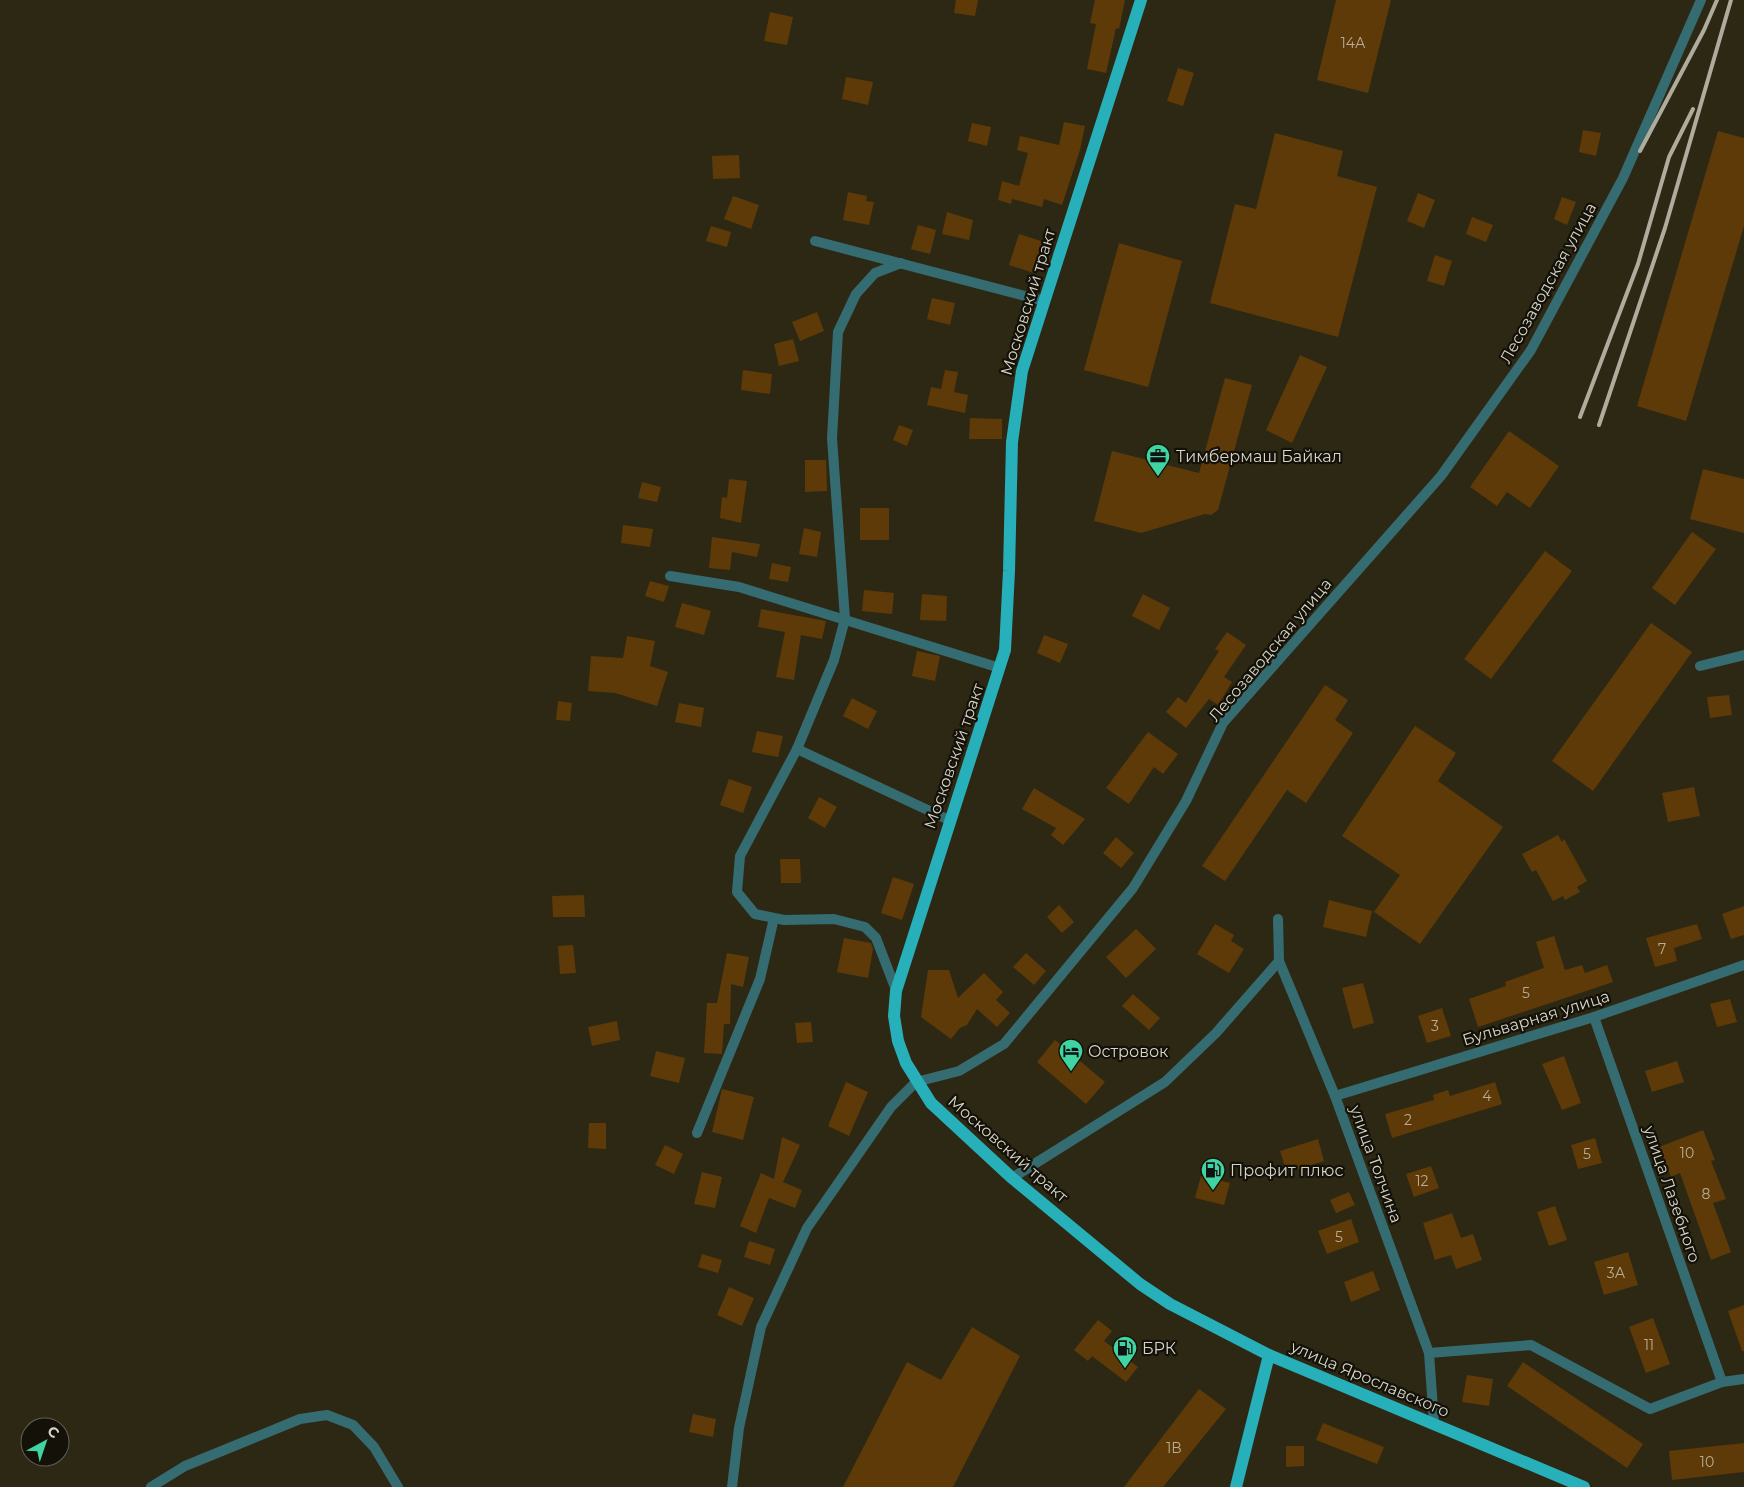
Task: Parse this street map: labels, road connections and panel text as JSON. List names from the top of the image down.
{
  "streets": {
    "main road": ["Московский тракт", "улица Ярославского"],
    "street": [
      "Лесозаводская улица",
      "Бульварная улица",
      "улица Толчина",
      "улица Лазебного"
    ]
  },
  "crossings": [
    ["Лесозаводская улица", "Московский тракт"],
    ["Московский тракт", "улица Ярославского"],
    ["Бульварная улица", "улица Толчина"],
    ["Бульварная улица", "улица Лазебного"],
    ["улица Толчина", "улица Ярославского"]
  ],
  "places": {
    "office": ["Тимбермаш Байкал"],
    "hotel": ["Островок"],
    "fuel station": ["Профит плюс", "БРК"]
  },
  "house_numbers": [
    "14А",
    "7",
    "5",
    "3",
    "4",
    "2",
    "10",
    "5",
    "12",
    "8",
    "5",
    "3А",
    "11",
    "1В",
    "10"
  ],
  "north": "top right"
}
